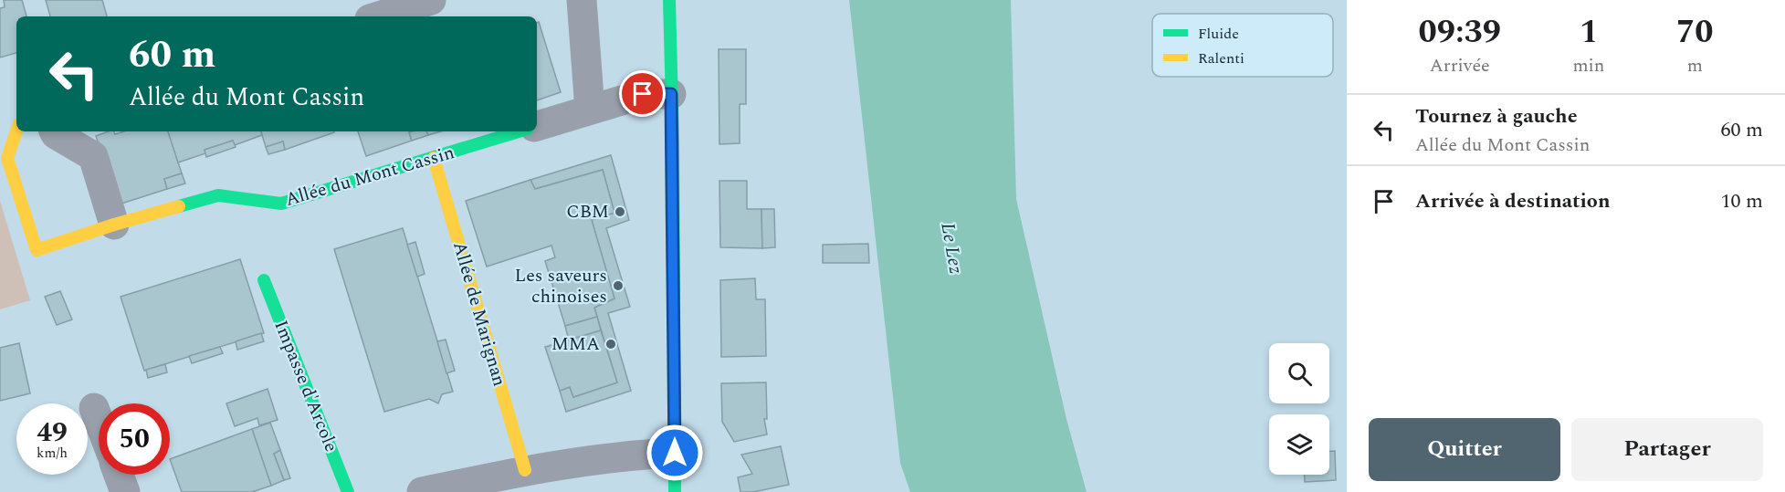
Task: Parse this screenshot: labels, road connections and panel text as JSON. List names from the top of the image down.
{
  "streets": {
    "street": ["Allée du Mont Cassin", "Allée de Marignan", "Impasse d'Arcole"]
  },
  "crossings": [
    ["Allée du Mont Cassin", "Allée de Marignan"]
  ],
  "water": ["Le Lez"],
  "places": ["CBM", "Les saveurs chinoises", "MMA"],
  "legend": ["Fluide", "Ralenti"],
  "page": {
    "eta": [
      "09:39",
      "Arrivée",
      "1",
      "min",
      "70",
      "m"
    ],
    "turn": ["60 m", "Allée du Mont Cassin"],
    "list": [
      {
        "name": "Tournez à gauche",
        "note": "Allée du Mont Cassin",
        "value": "60 m"
      },
      {
        "name": "Arrivée à destination",
        "value": "10 m"
      }
    ],
    "speed": "49 km/h",
    "limit": "50",
    "buttons": ["Quitter", "Partager"]
  }
}
